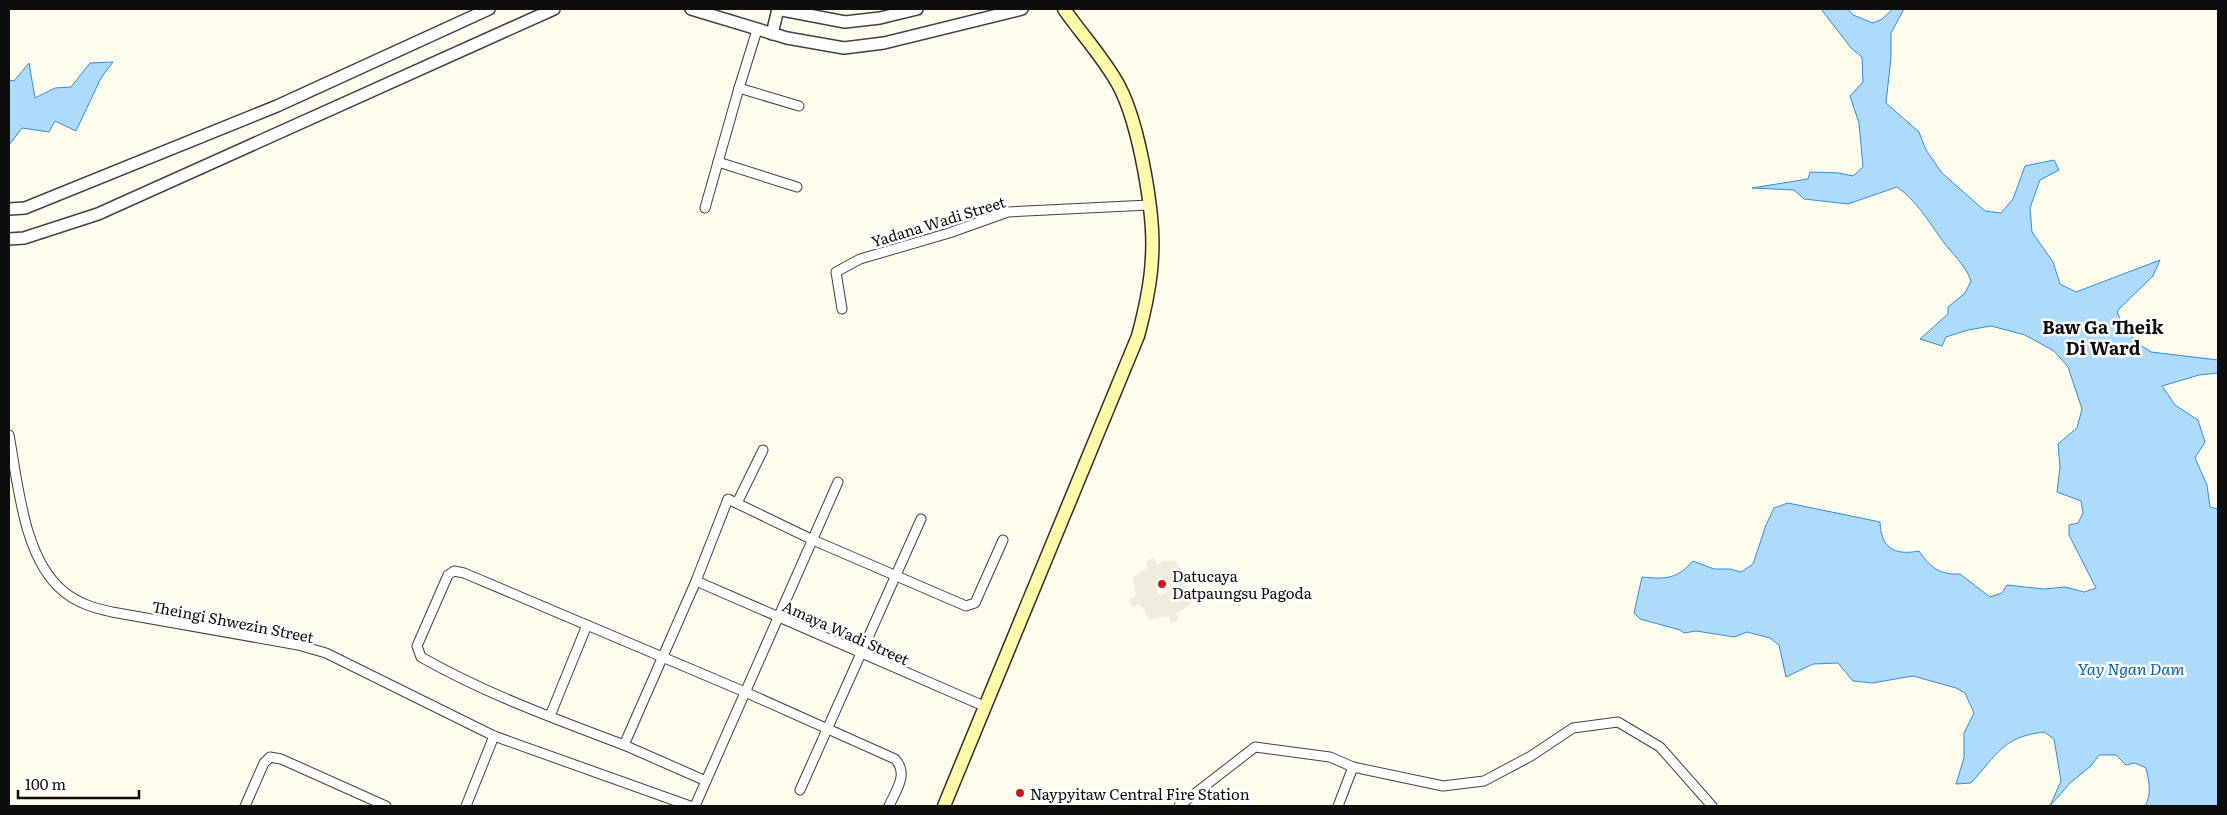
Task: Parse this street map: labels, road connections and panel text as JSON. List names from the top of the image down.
{
  "streets": {
    "street": ["Yadana Wadi Street", "Theingi Shwezin Street", "Amaya Wadi Street"]
  },
  "districts": ["Baw Ga Theik Di Ward"],
  "water": ["Yay Ngan Dam"],
  "places": ["Datucaya Datpaungsu Pagoda", "Naypyitaw Central Fire Station"],
  "scale_bar": "100 m"
}
